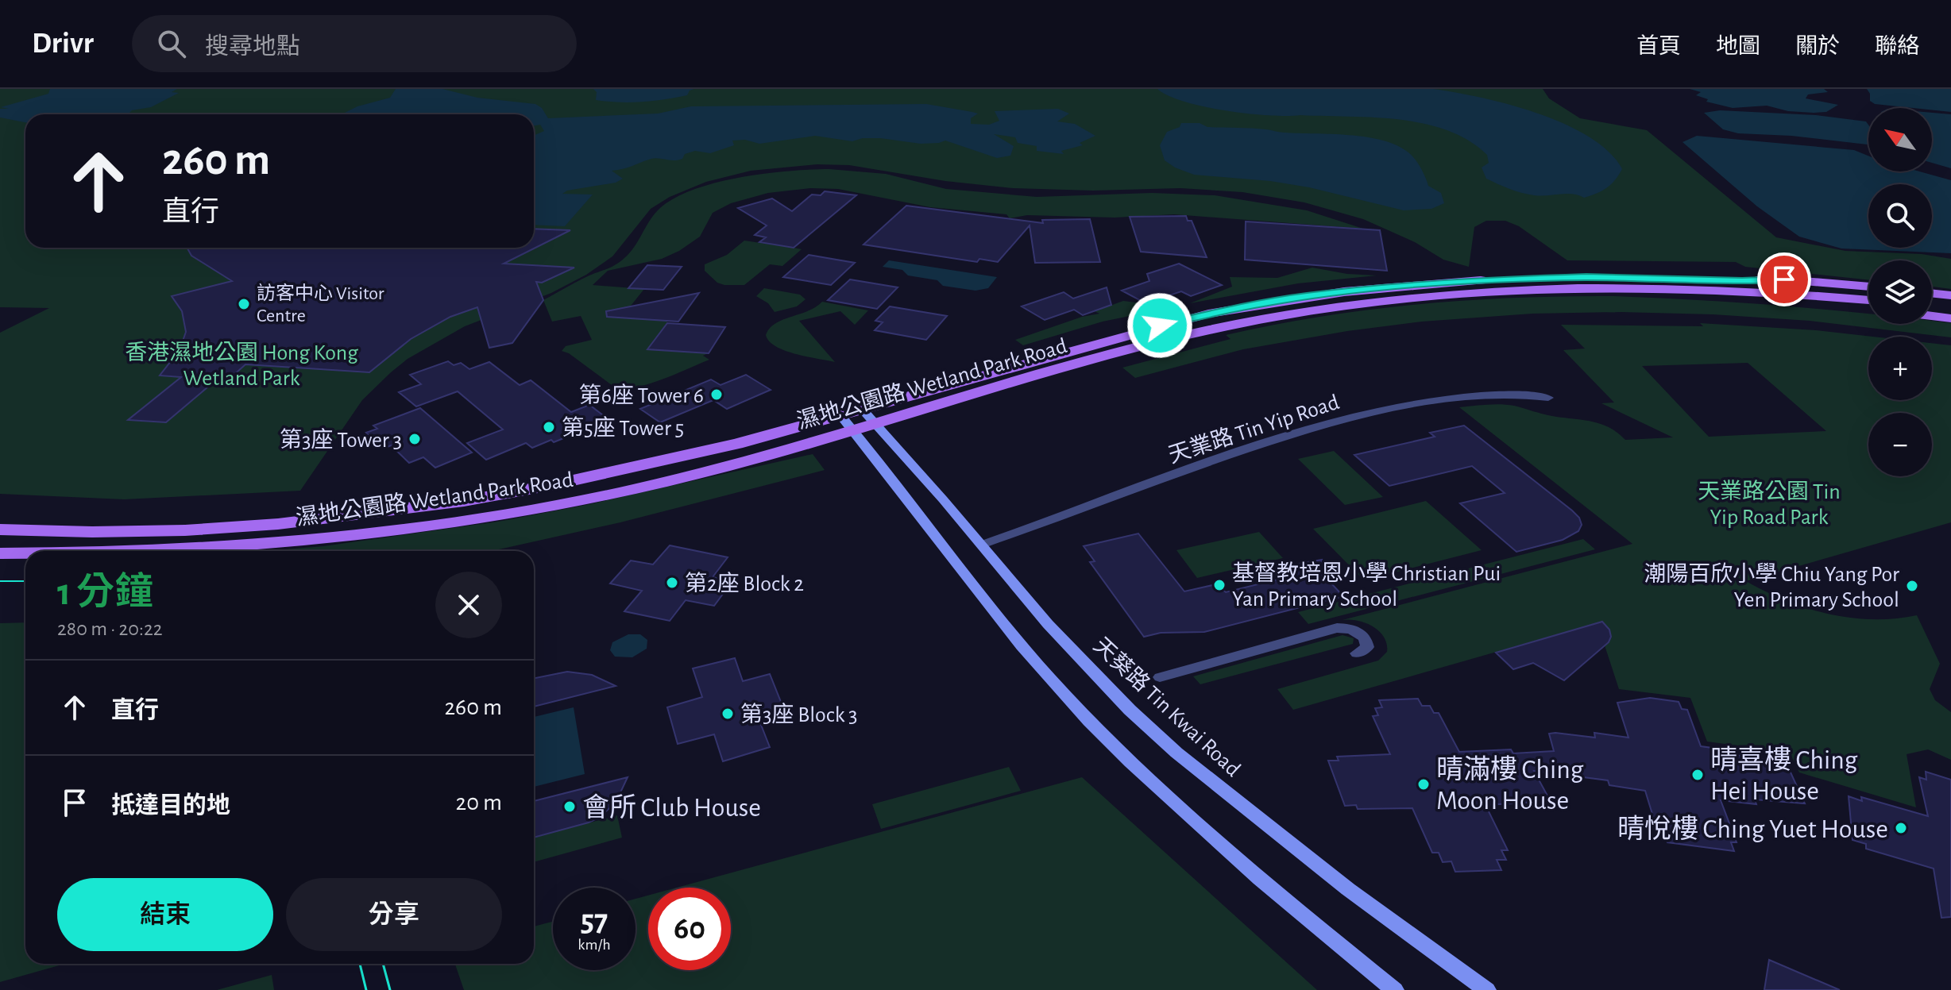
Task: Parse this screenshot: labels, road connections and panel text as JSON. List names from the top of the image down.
{
  "streets": {
    "main road": ["濕地公園路 Wetland Park Road"],
    "street": ["天業路 Tin Yip Road", "天葵路 Tin Kwai Road"]
  },
  "crossings": [
    ["濕地公園路 Wetland Park Road", "天葵路 Tin Kwai Road"],
    ["天業路 Tin Yip Road", "天葵路 Tin Kwai Road"]
  ],
  "parks": ["香港濕地公園 Hong Kong Wetland Park", "天業路公園 Tin Yip Road Park"],
  "places": [
    "訪客中心 Visitor Centre",
    "第6座 Tower 6",
    "第5座 Tower 5",
    "第3座 Tower 3",
    "第2座 Block 2",
    "基督教培恩小學 Christian Pui Yan Primary School",
    "潮陽百欣小學 Chiu Yang Por Yen Primary School",
    "第3座 Block 3",
    "晴喜樓 Ching Hei House",
    "晴滿樓 Ching Moon House",
    "會所 Club House",
    "晴悅樓 Ching Yuet House"
  ],
  "north": "top left",
  "page": {
    "header": "Drivr",
    "search": "搜尋地點",
    "nav": [
      "首頁",
      "地圖",
      "關於",
      "聯絡"
    ],
    "map_buttons": ["+", "−"],
    "turn": ["260 m", "直行"],
    "heading": ["1 分鐘", "280 m · 20:22"],
    "list": [
      {
        "name": "直行",
        "value": "260 m"
      },
      {
        "name": "抵達目的地",
        "value": "20 m"
      }
    ],
    "buttons": ["結束", "分享"],
    "speed": "57 km/h",
    "limit": "60"
  }
}
